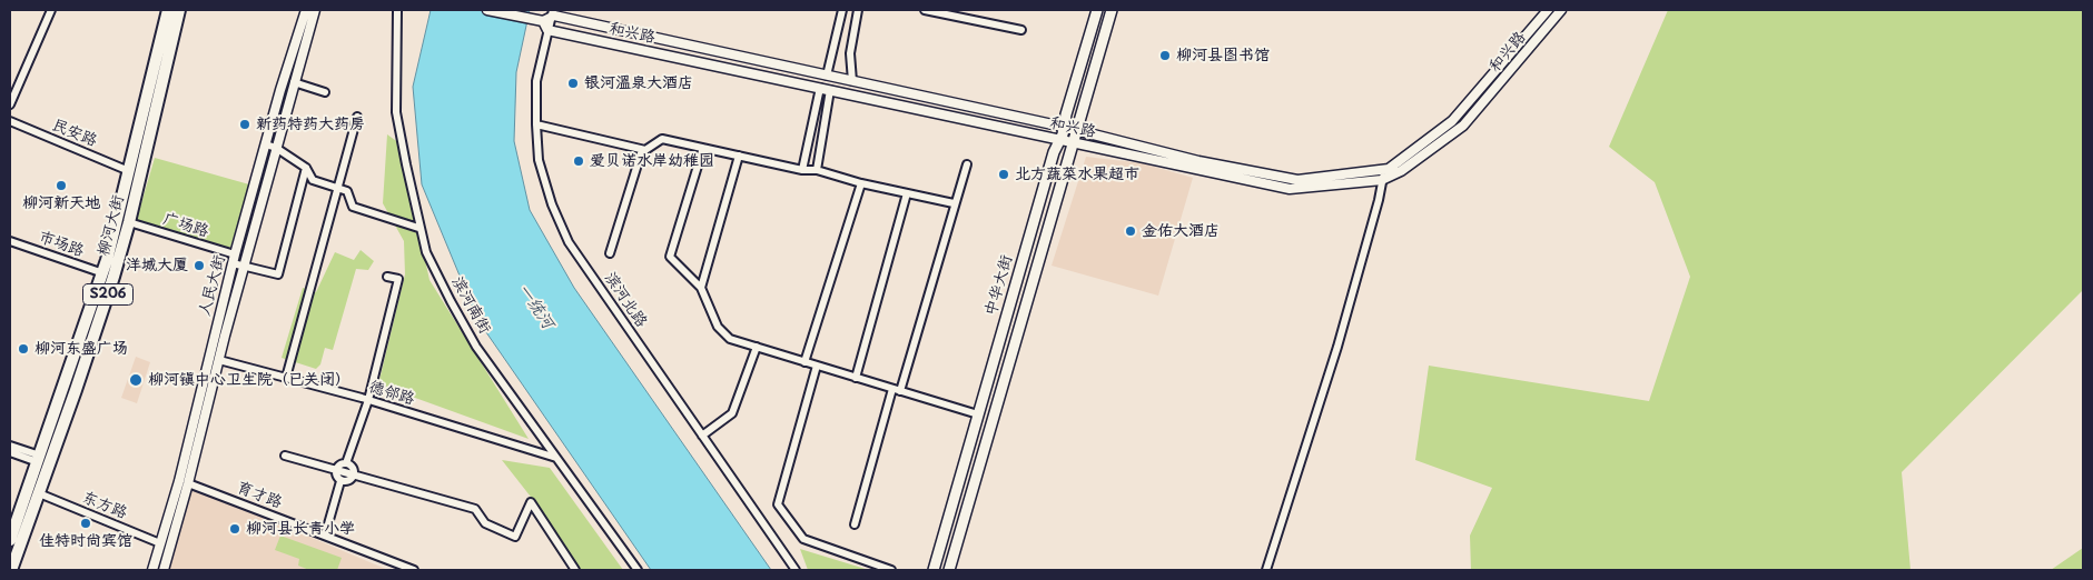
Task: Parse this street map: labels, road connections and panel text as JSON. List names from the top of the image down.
{
  "streets": {
    "main road": ["柳河大街", "中华大街", "S206"],
    "street": [
      "和兴路",
      "民安路",
      "广场路",
      "市场路",
      "人民大街",
      "滨河北路",
      "滨河南街",
      "德邻路",
      "育才路",
      "东方路"
    ]
  },
  "crossings": [
    ["和兴路", "中华大街"],
    ["和兴路", "滨河北路"],
    ["民安路", "柳河大街"],
    ["柳河大街", "广场路"],
    ["柳河大街", "市场路"],
    ["柳河大街", "东方路"],
    ["广场路", "人民大街"],
    ["人民大街", "德邻路"],
    ["人民大街", "育才路"],
    ["人民大街", "东方路"],
    ["滨河南街", "德邻路"]
  ],
  "water": ["一统河"],
  "places": [
    "柳河县图书馆",
    "银河温泉大酒店",
    "新药特药大药房",
    "爱贝诺水岸幼稚园",
    "北方蔬菜水果超市",
    "柳河新天地",
    "金佑大酒店",
    "洋城大厦",
    "柳河东盛广场",
    "柳河镇中心卫生院（已关闭）",
    "佳特时尚宾馆",
    "柳河县长青小学"
  ]
}
